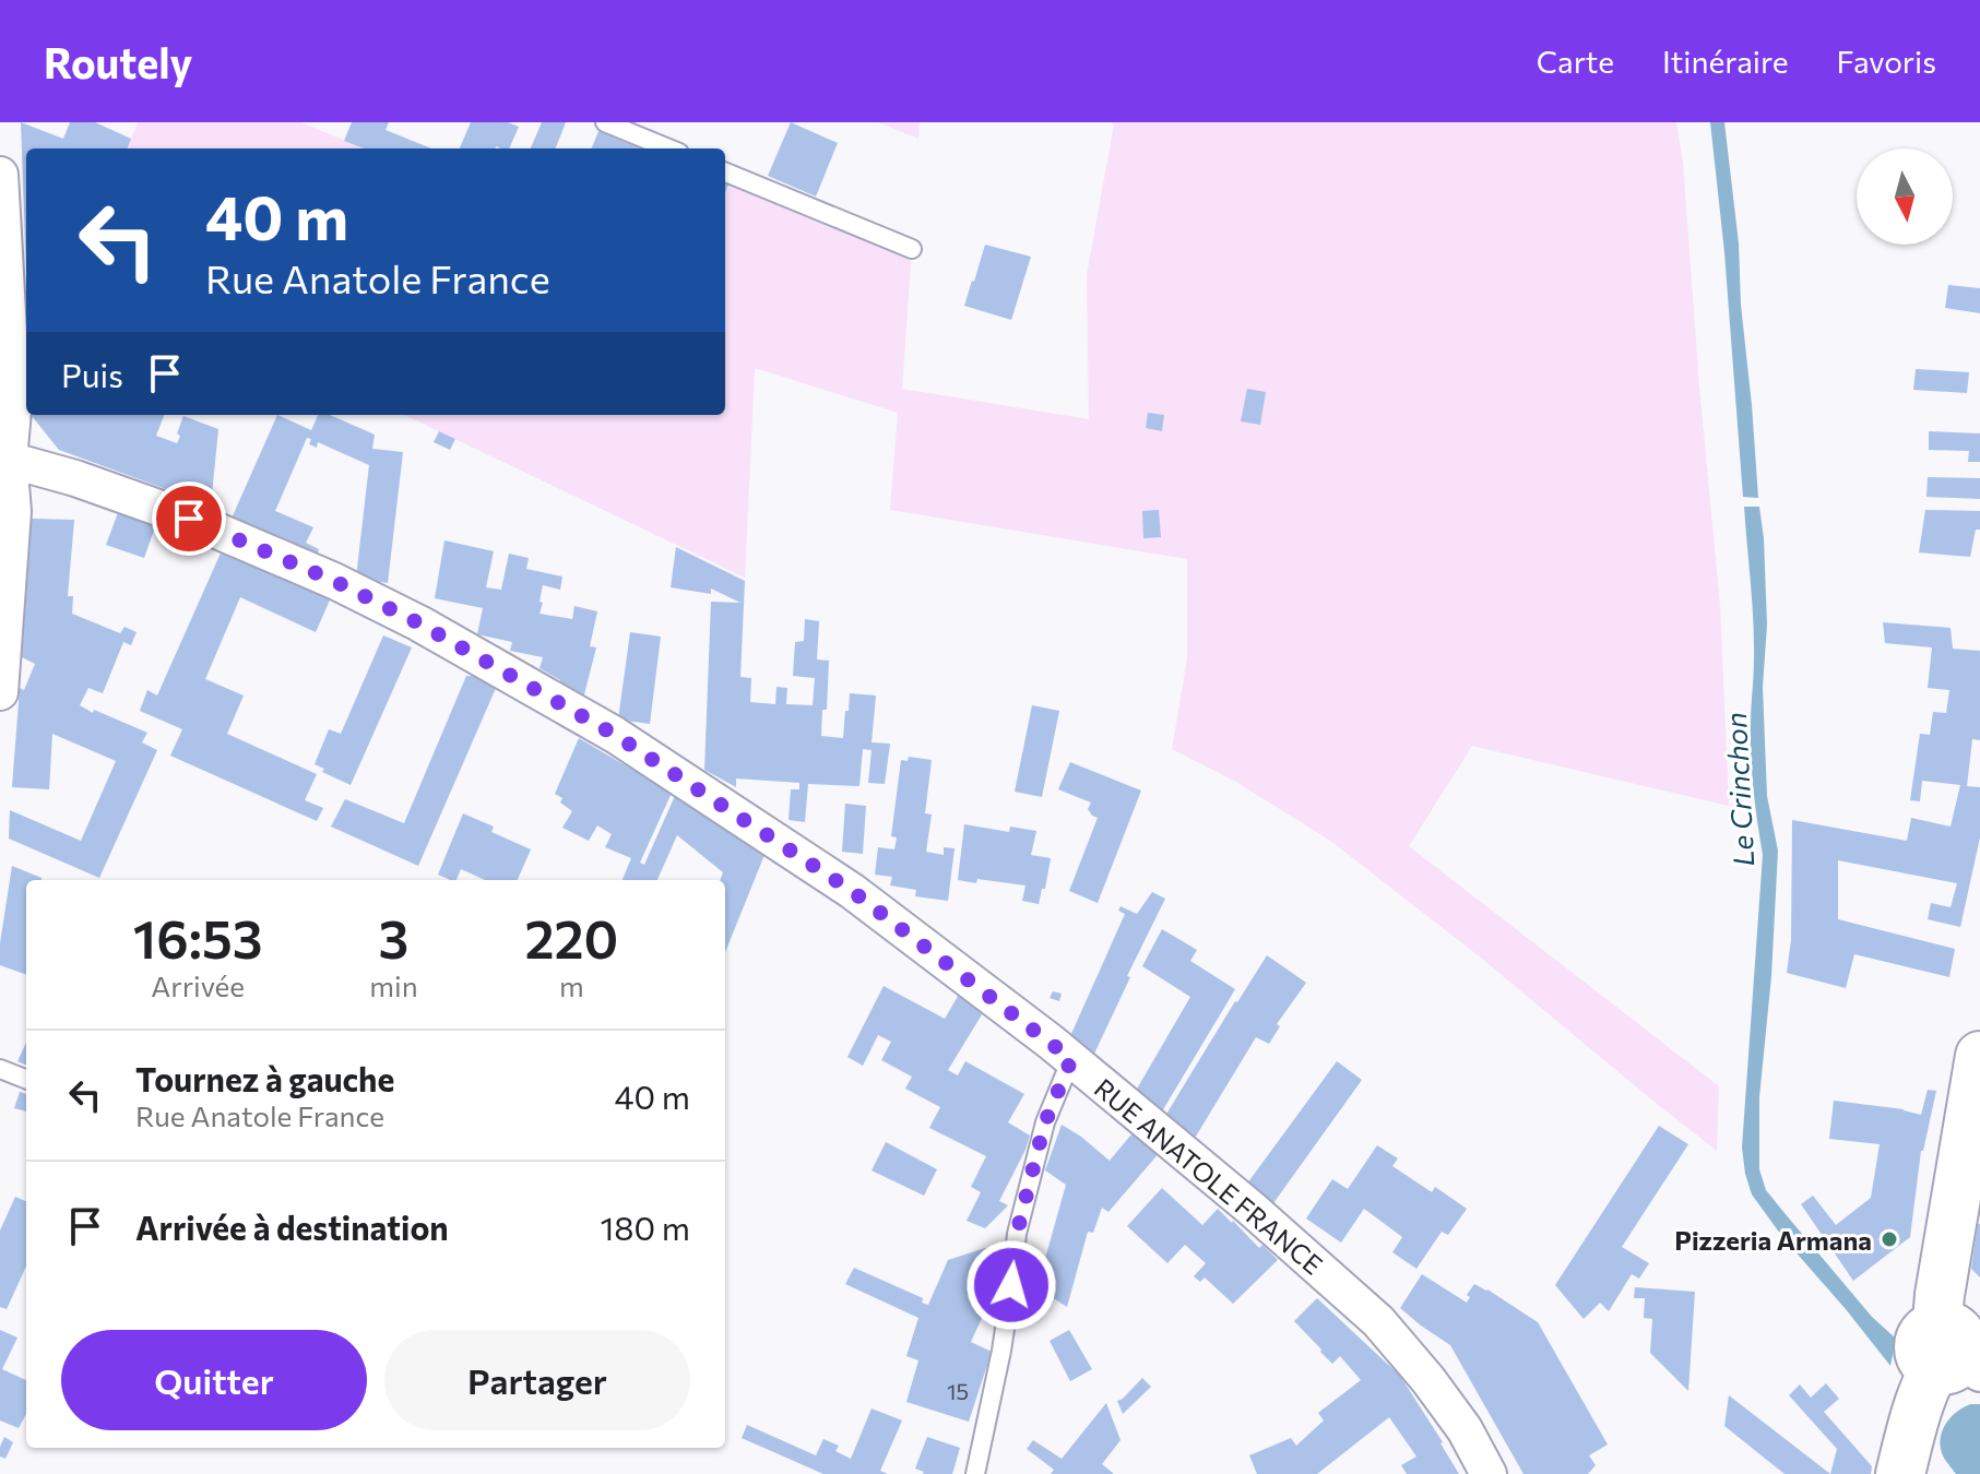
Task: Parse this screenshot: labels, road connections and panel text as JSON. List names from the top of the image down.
{
  "streets": {
    "street": ["RUE ANATOLE FRANCE"]
  },
  "water": ["Le Crinchon"],
  "places": ["Pizzeria Armana"],
  "house_numbers": ["15"],
  "north": "bottom",
  "page": {
    "header": "Routely",
    "nav": ["Carte", "Itinéraire", "Favoris"],
    "turn": ["40 m", "Rue Anatole France"],
    "then": "Puis",
    "eta": [
      "16:53",
      "Arrivée",
      "3",
      "min",
      "220",
      "m"
    ],
    "list": [
      {
        "name": "Tournez à gauche",
        "note": "Rue Anatole France",
        "value": "40 m"
      },
      {
        "name": "Arrivée à destination",
        "value": "180 m"
      }
    ],
    "buttons": ["Quitter", "Partager"]
  }
}
